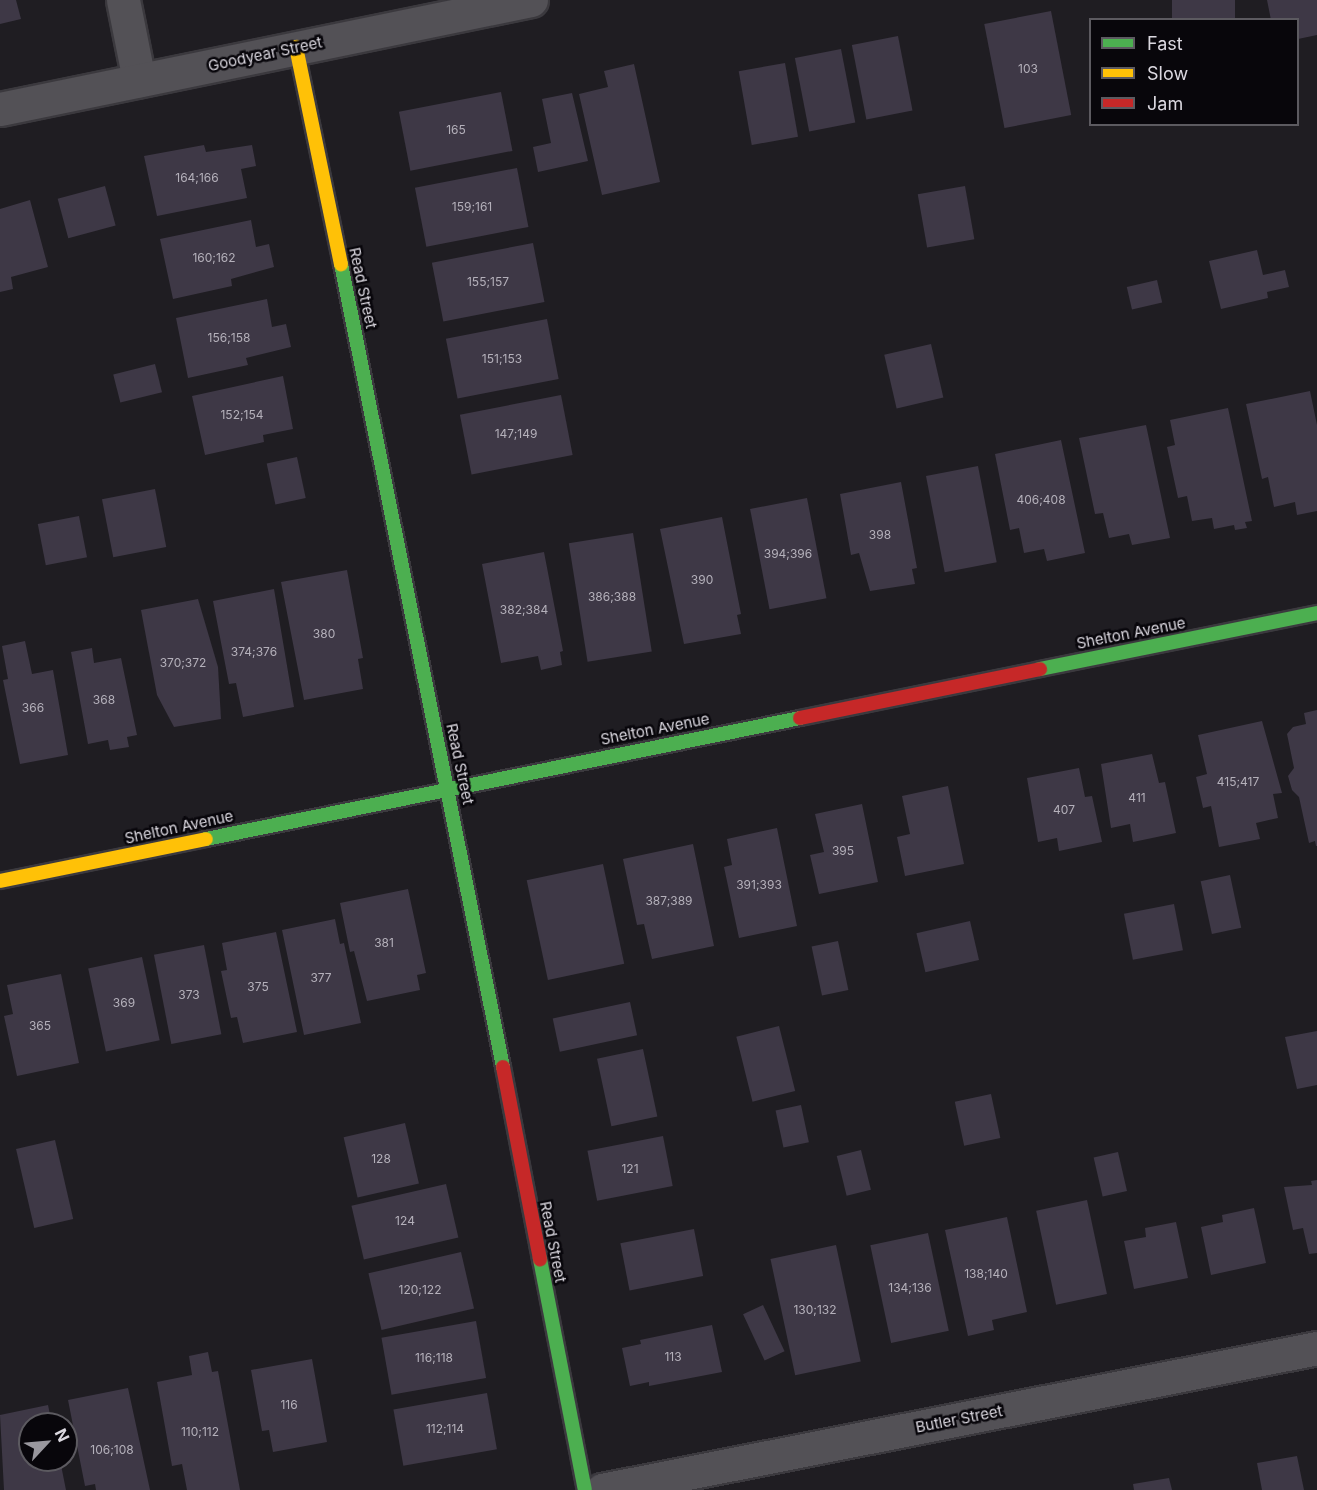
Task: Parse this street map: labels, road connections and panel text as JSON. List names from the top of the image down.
{
  "streets": {
    "street": [
      "Goodyear Street",
      "Read Street",
      "Shelton Avenue",
      "Butler Street"
    ]
  },
  "crossings": [
    ["Goodyear Street", "Read Street"],
    ["Read Street", "Shelton Avenue"]
  ],
  "house_numbers": [
    "103",
    "165",
    "164;166",
    "159;161",
    "160;162",
    "155;157",
    "156;158",
    "151;153",
    "152;154",
    "147;149",
    "406;408",
    "398",
    "394;396",
    "390",
    "386;388",
    "382;384",
    "380",
    "374;376",
    "370;372",
    "368",
    "366",
    "415;417",
    "411",
    "407",
    "395",
    "391;393",
    "387;389",
    "381",
    "377",
    "375",
    "373",
    "369",
    "365",
    "128",
    "121",
    "124",
    "138;140",
    "134;136",
    "120;122",
    "130;132",
    "113",
    "116;118",
    "116",
    "112;114",
    "110;112",
    "106;108"
  ],
  "legend": ["Fast", "Slow", "Jam"],
  "north": "top right"
}
